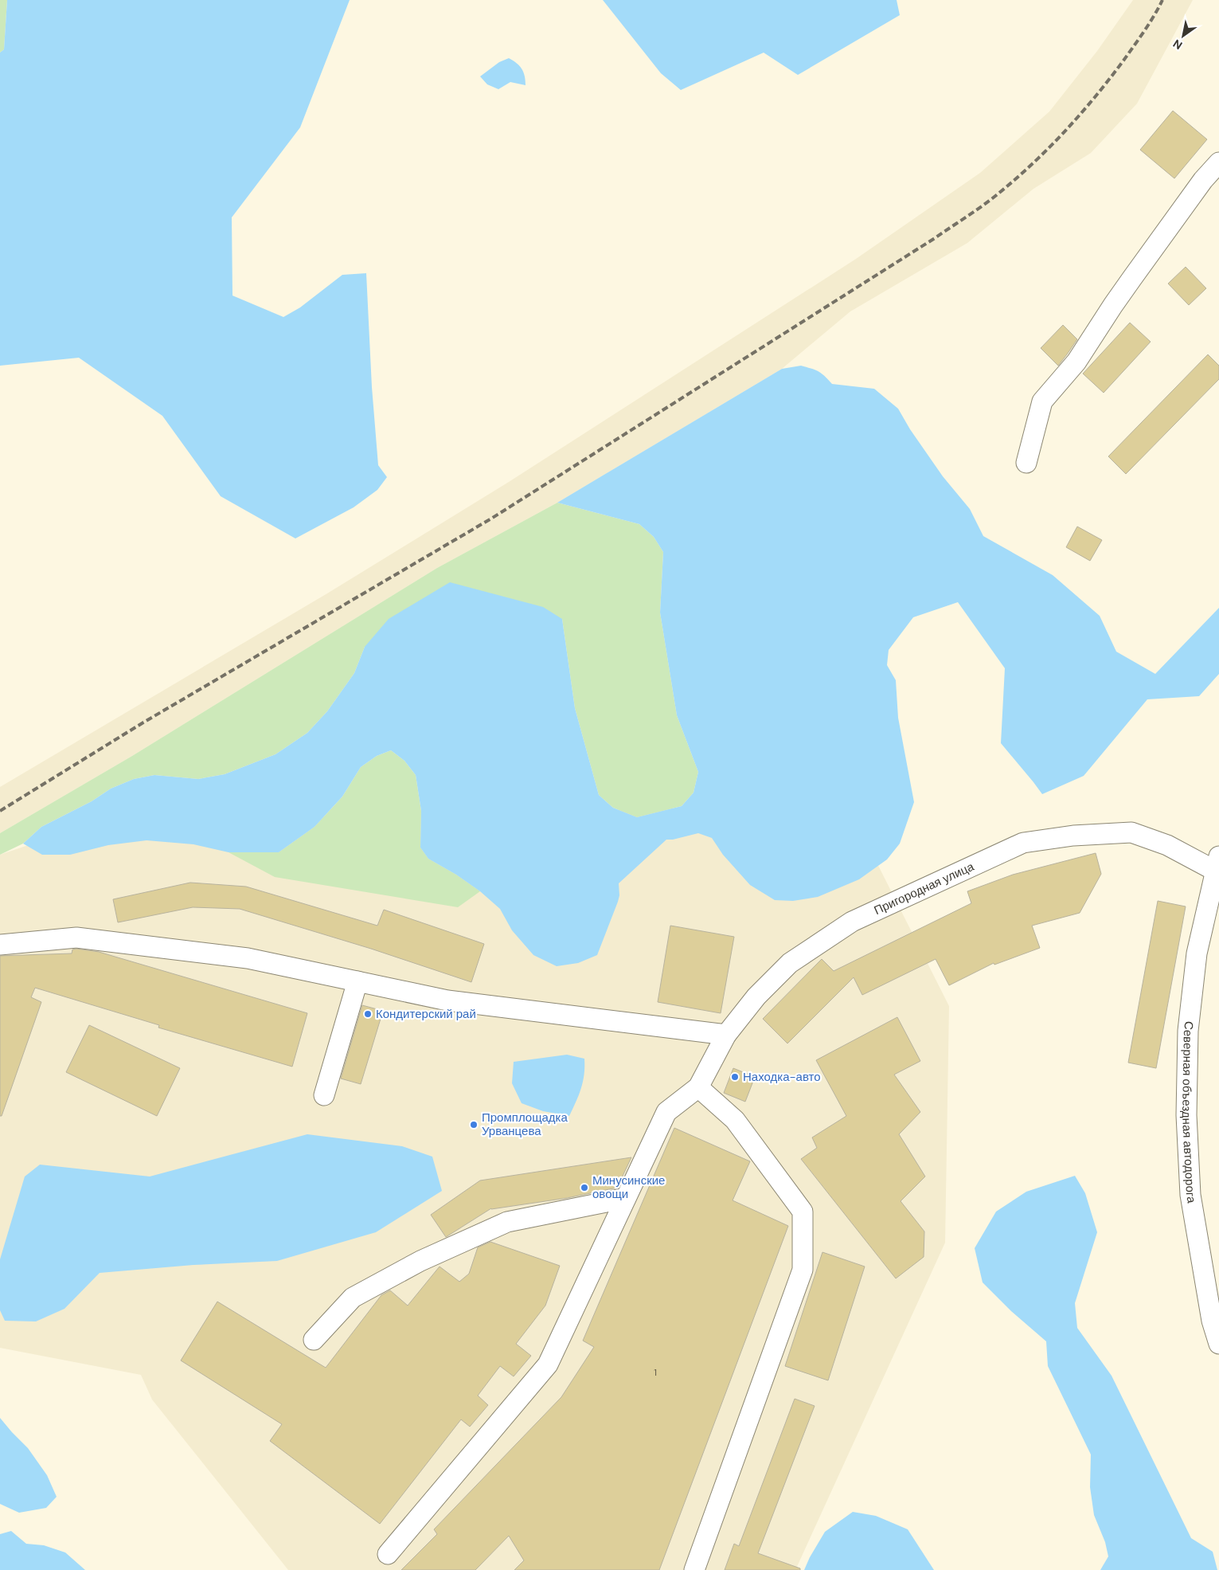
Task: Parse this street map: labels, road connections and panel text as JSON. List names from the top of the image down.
{
  "streets": {
    "street": ["Пригородная улица", "Северная объездная автодорога"]
  },
  "crossings": [
    ["Пригородная улица", "Северная объездная автодорога"]
  ],
  "places": [
    "Кондитерский рай",
    "Находка-авто",
    "Промплощадка Урванцева",
    "Минусинские овощи"
  ],
  "house_numbers": ["1"],
  "north": "bottom left"
}
